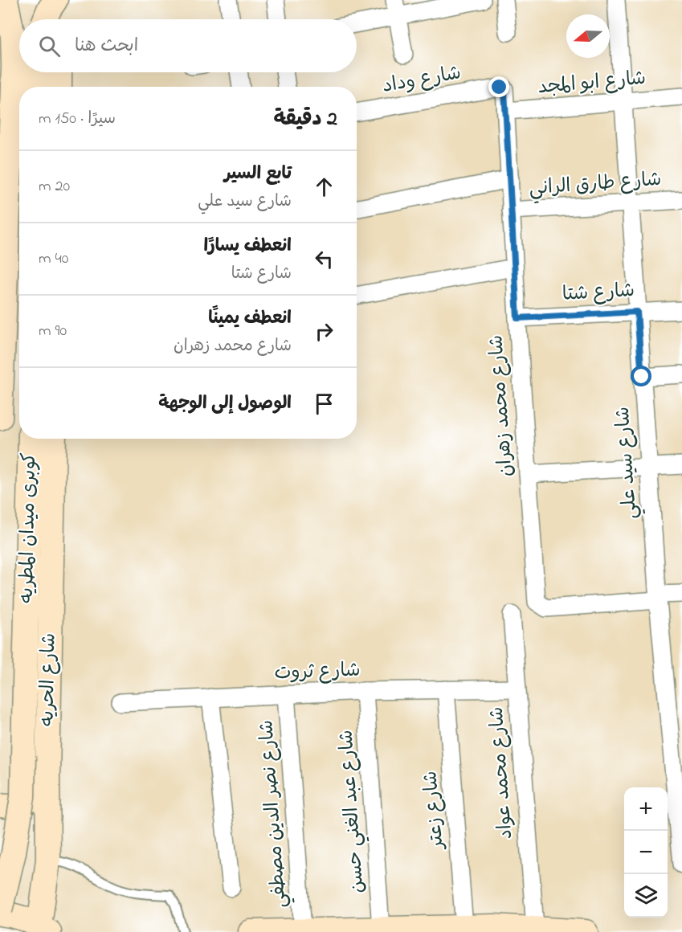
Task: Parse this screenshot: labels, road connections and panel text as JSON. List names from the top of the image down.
{
  "streets": {
    "main road": ["كوبرى ميدان المطريه", "شارع الحريه"],
    "street": [
      "شارع وداد",
      "شارع ابو المجد",
      "شارع طارق الراني",
      "شارع شتا",
      "شارع محمد زهران",
      "شارع سيد علي",
      "شارع ثروت",
      "شارع محمد عواد",
      "شارع زعتر",
      "شارع عبد الغني حسن",
      "شارع نصر الدين مصطفي"
    ]
  },
  "crossings": [
    ["شارع وداد", "شارع محمد زهران"],
    ["شارع ابو المجد", "شارع محمد زهران"],
    ["شارع ابو المجد", "شارع سيد علي"],
    ["شارع طارق الراني", "شارع محمد زهران"],
    ["شارع طارق الراني", "شارع سيد علي"],
    ["شارع شتا", "شارع محمد زهران"],
    ["شارع شتا", "شارع سيد علي"],
    ["شارع محمد زهران", "شارع سيد علي"],
    ["شارع ثروت", "شارع محمد عواد"],
    ["شارع ثروت", "شارع زعتر"],
    ["شارع ثروت", "شارع عبد الغني حسن"],
    ["شارع ثروت", "شارع نصر الدين مصطفي"]
  ],
  "north": "left",
  "page": {
    "search": "ابحث هنا",
    "heading": ["2 دقيقة", "سيرًا · 150 m"],
    "list": [
      ["تابع السير", "شارع سيد علي", "20 m"],
      ["انعطف يسارًا", "شارع شتا", "40 m"],
      ["انعطف يمينًا", "شارع محمد زهران", "90 m"],
      "الوصول إلى الوجهة"
    ],
    "map_buttons": ["+", "−"]
  }
}
